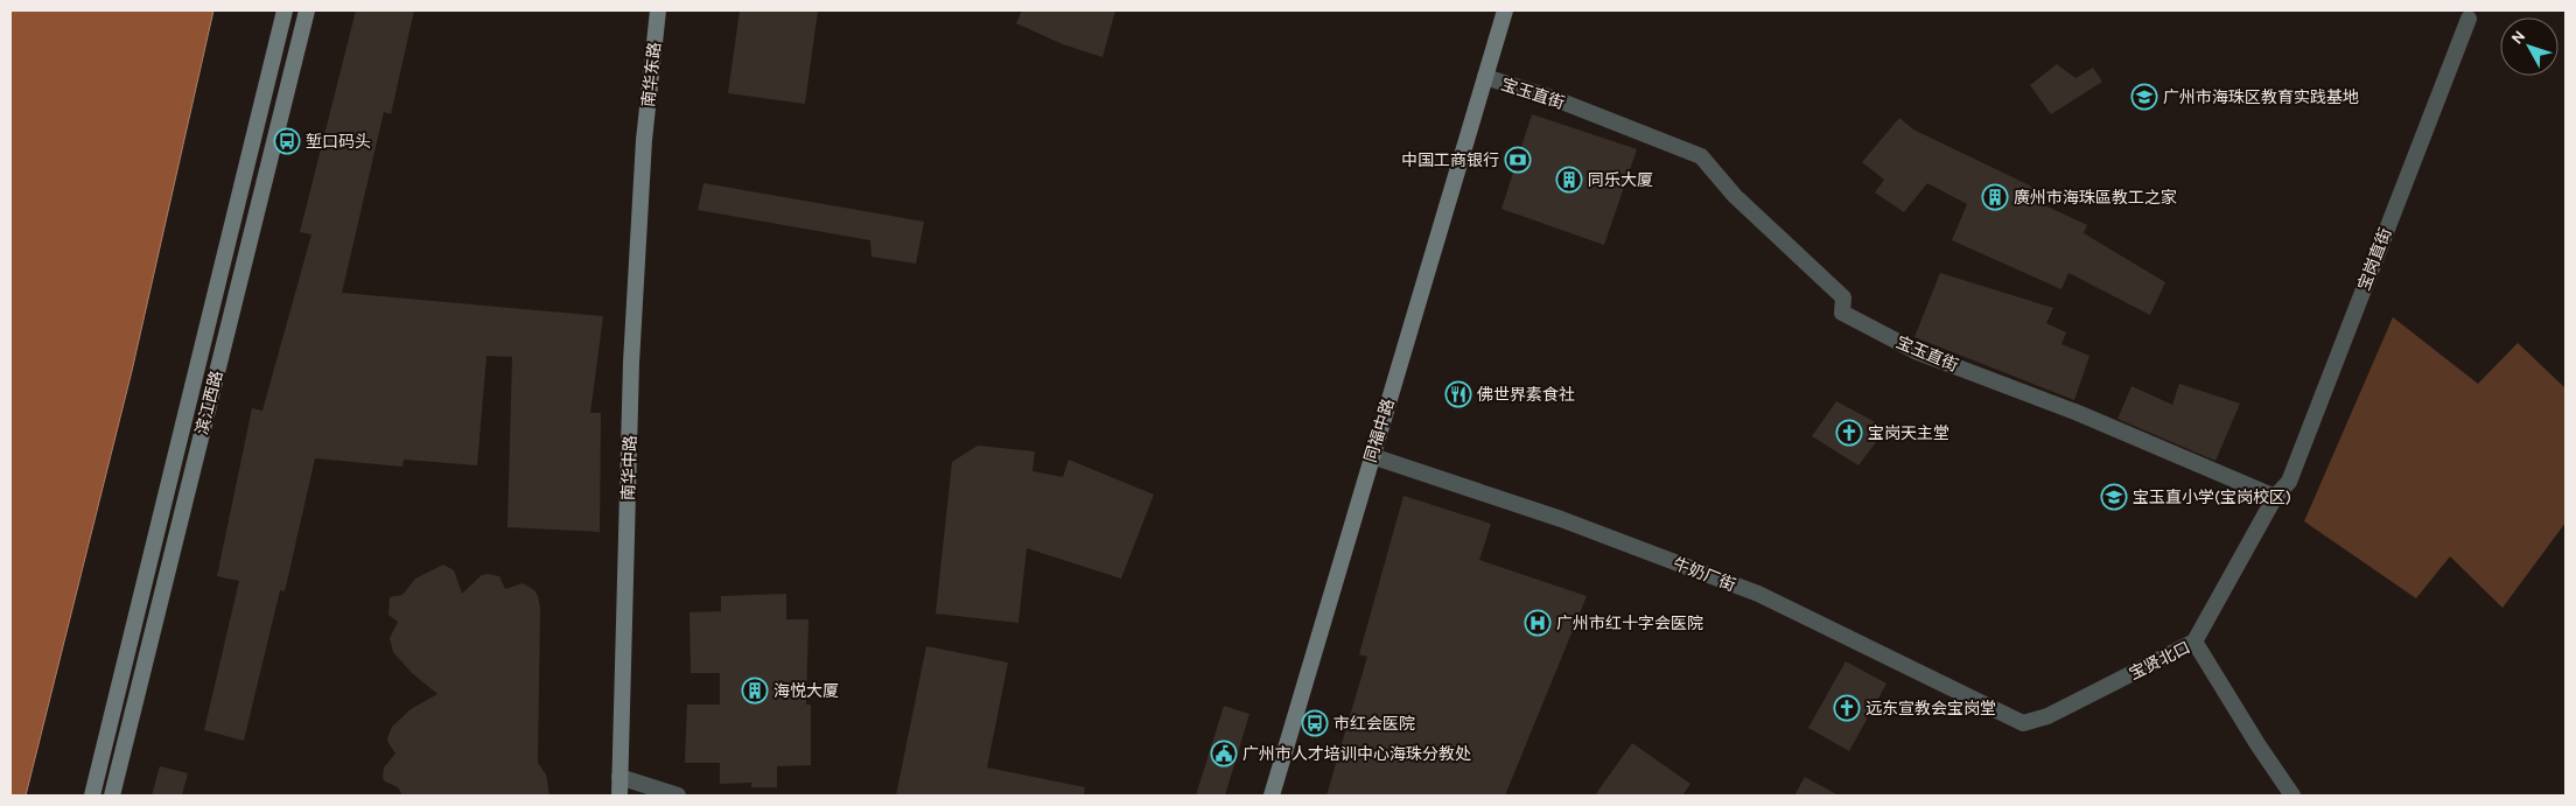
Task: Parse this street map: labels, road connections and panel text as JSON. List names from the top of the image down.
{
  "streets": {
    "main road": [
      "南华东路",
      "滨江西路",
      "同福中路",
      "南华中路"
    ],
    "street": [
      "宝玉直街",
      "宝岗直街",
      "牛奶厂街",
      "宝贤北口"
    ]
  },
  "crossings": [
    ["南华东路", "南华中路"],
    ["宝玉直街", "宝岗直街"],
    ["宝玉直街", "同福中路"],
    ["同福中路", "牛奶厂街"],
    ["牛奶厂街", "宝贤北口"]
  ],
  "places": {
    "school or university": ["广州市海珠区教育实践基地", "宝玉直小学(宝岗校区)"],
    "bus stop": ["堑口码头", "市红会医院"],
    "bank": ["中国工商银行"],
    "building": ["同乐大厦", "廣州市海珠區教工之家", "海悦大厦"],
    "restaurant": ["佛世界素食社"],
    "church": ["宝岗天主堂", "远东宣教会宝岗堂"],
    "hospital": ["广州市红十字会医院"],
    "public building": ["广州市人才培训中心海珠分教处"]
  },
  "north": "top left"
}
